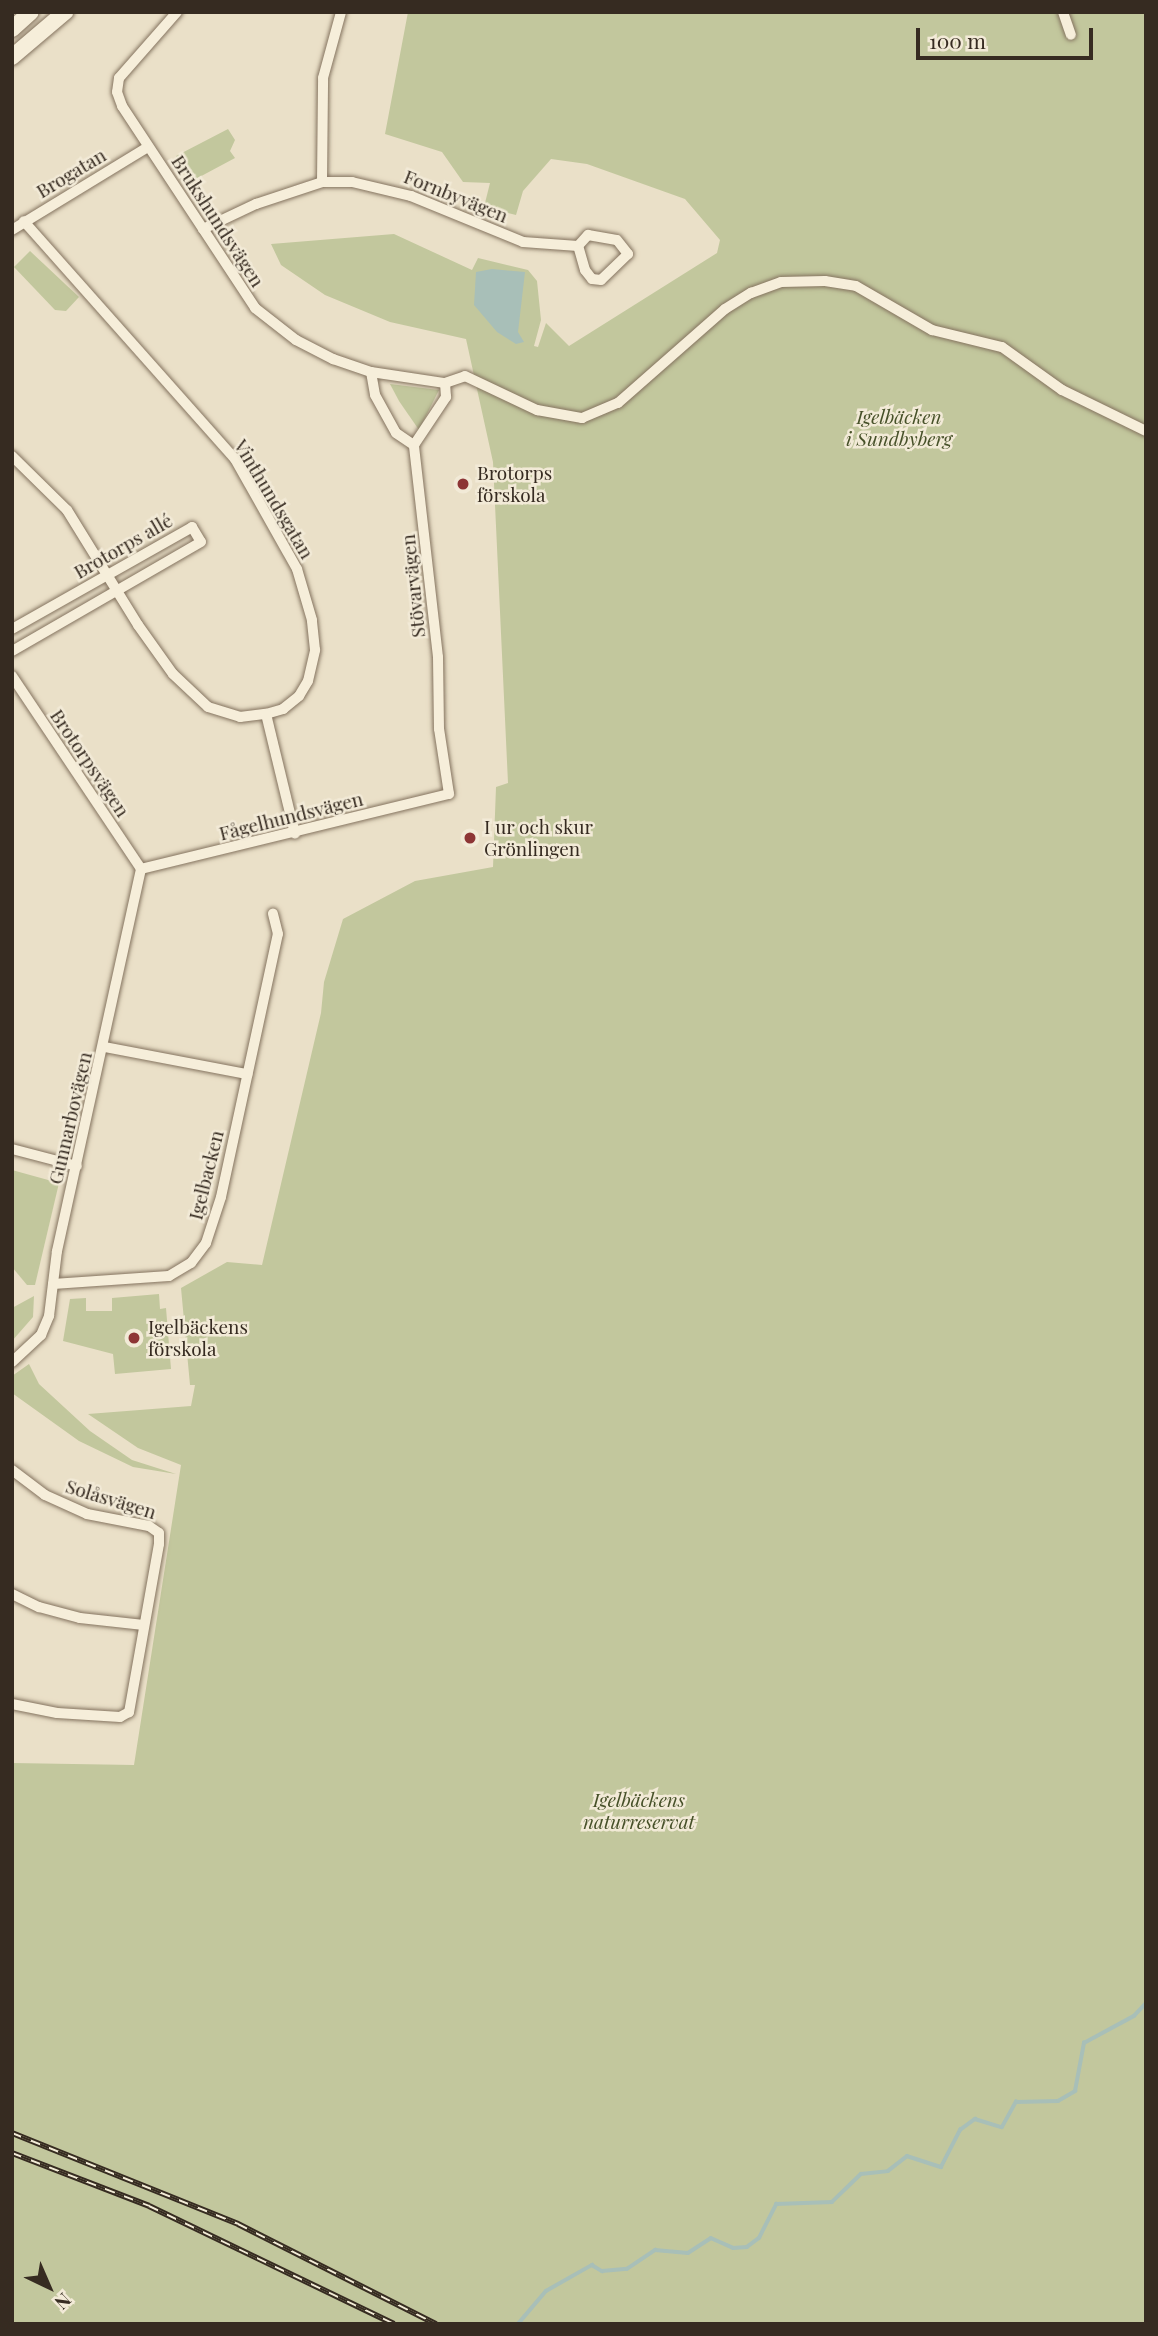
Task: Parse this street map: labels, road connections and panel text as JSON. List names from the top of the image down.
{
  "streets": {
    "street": [
      "Brogatan",
      "Fornbyvägen",
      "Brukshundsvägen",
      "Vinthundsgatan",
      "Brotorps allé",
      "Stövarvägen",
      "Brotorpsvägen",
      "Fågelhundsvägen",
      "Gunnarbovägen",
      "Igelbacken",
      "Solåsvägen"
    ]
  },
  "crossings": [
    ["Brogatan", "Brukshundsvägen"],
    ["Brogatan", "Vinthundsgatan"],
    ["Fornbyvägen", "Brukshundsvägen"],
    ["Vinthundsgatan", "Brotorps allé"],
    ["Stövarvägen", "Fågelhundsvägen"],
    ["Brotorpsvägen", "Fågelhundsvägen"],
    ["Brotorpsvägen", "Gunnarbovägen"],
    ["Fågelhundsvägen", "Gunnarbovägen"],
    ["Gunnarbovägen", "Igelbacken"]
  ],
  "parks": ["Igelbäcken i Sundbyberg", "Igelbäckens naturreservat"],
  "places": ["Brotorps förskola", "I ur och skur Grönlingen", "Igelbäckens förskola"],
  "scale_bar": "100 m",
  "north": "bottom right"
}
